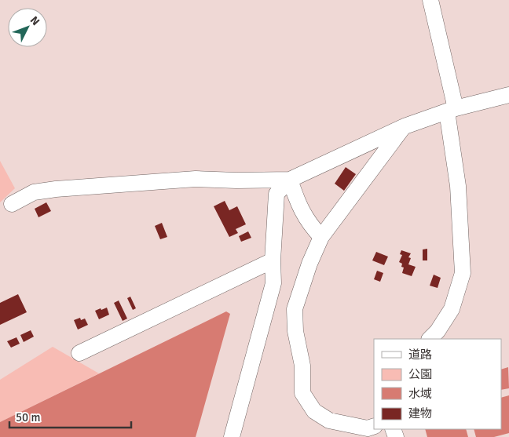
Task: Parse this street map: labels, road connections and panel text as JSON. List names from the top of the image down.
{
  "legend": [
    "道路",
    "公園",
    "水域",
    "建物"
  ],
  "scale_bar": "50 m",
  "north": "top right"
}
